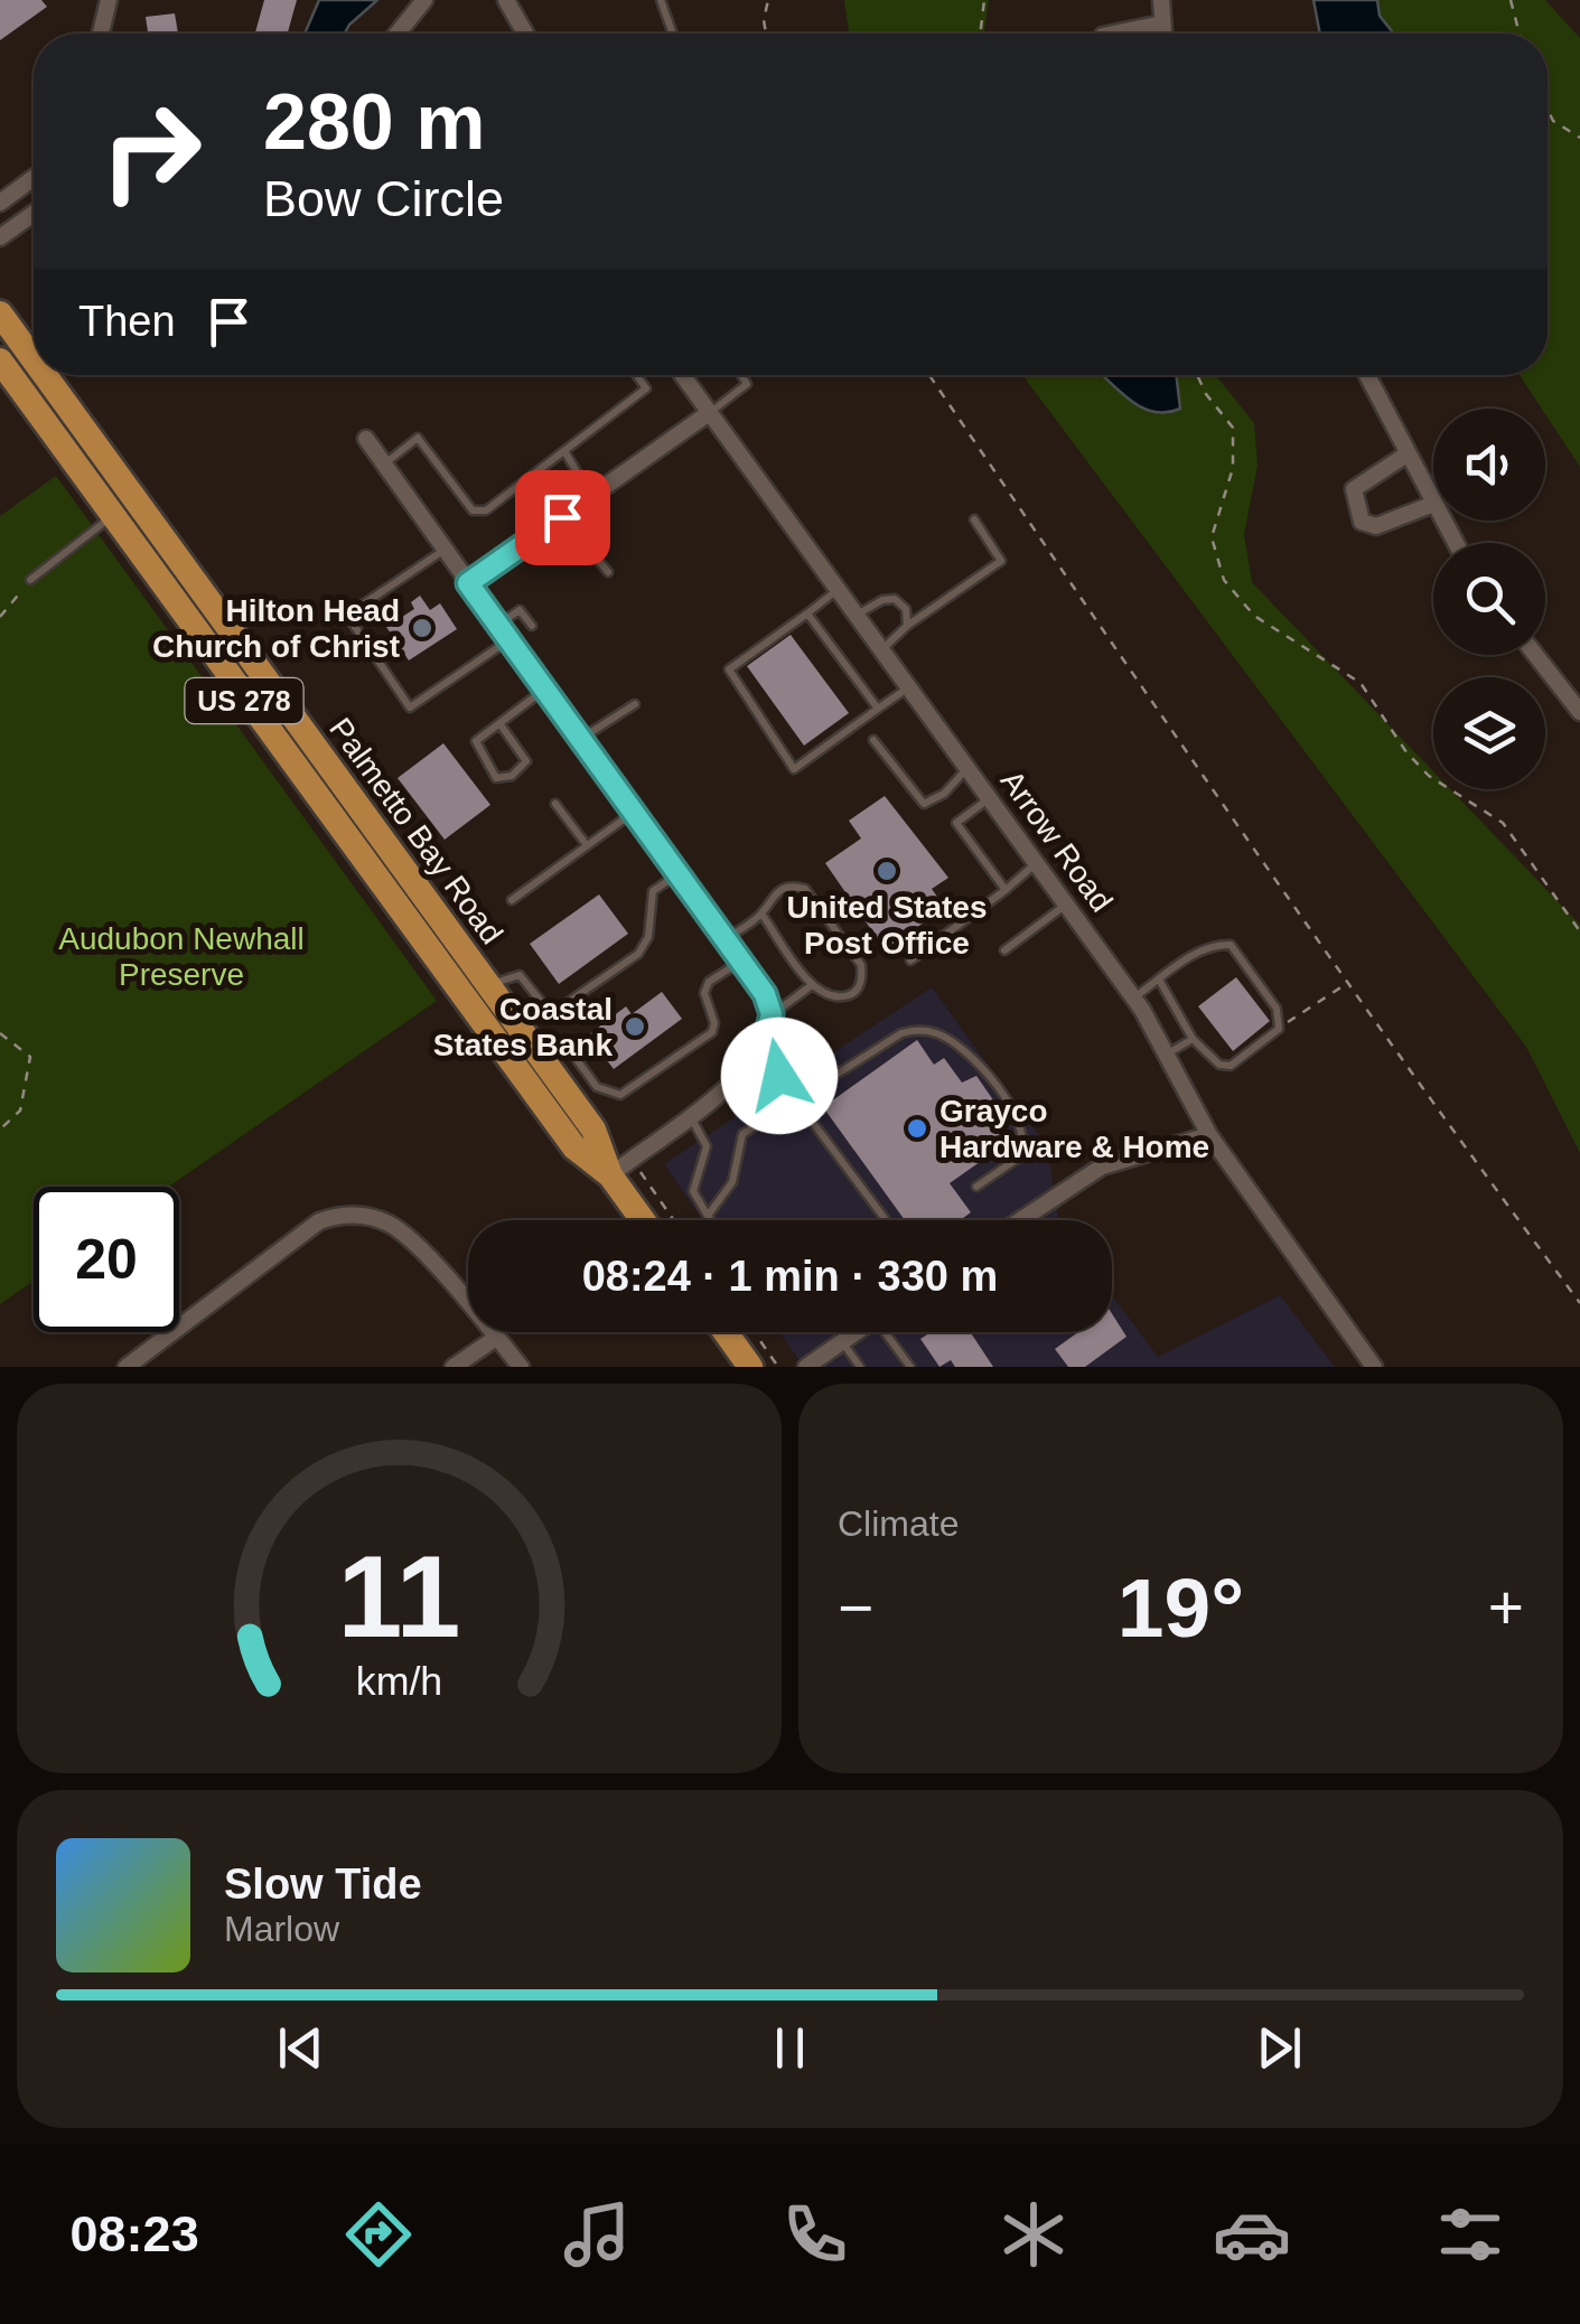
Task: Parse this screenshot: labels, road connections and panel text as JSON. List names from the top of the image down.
{
  "streets": {
    "highway": ["US 278", "Palmetto Bay Road"],
    "street": ["Arrow Road"]
  },
  "parks": ["Audubon Newhall Preserve"],
  "places": [
    "Hilton Head Church of Christ",
    "United States Post Office",
    "Coastal States Bank",
    "Grayco Hardware & Home"
  ],
  "page": {
    "turn": ["280 m", "Bow Circle"],
    "then": "Then",
    "limit": "20",
    "trip": "08:24 · 1 min · 330 m",
    "tile": "Climate",
    "heat": ["−", "19°", "+"],
    "song": ["Slow Tide", "Marlow"],
    "tabs": "08:23",
    "gauge": ["11", "km/h"]
  }
}
